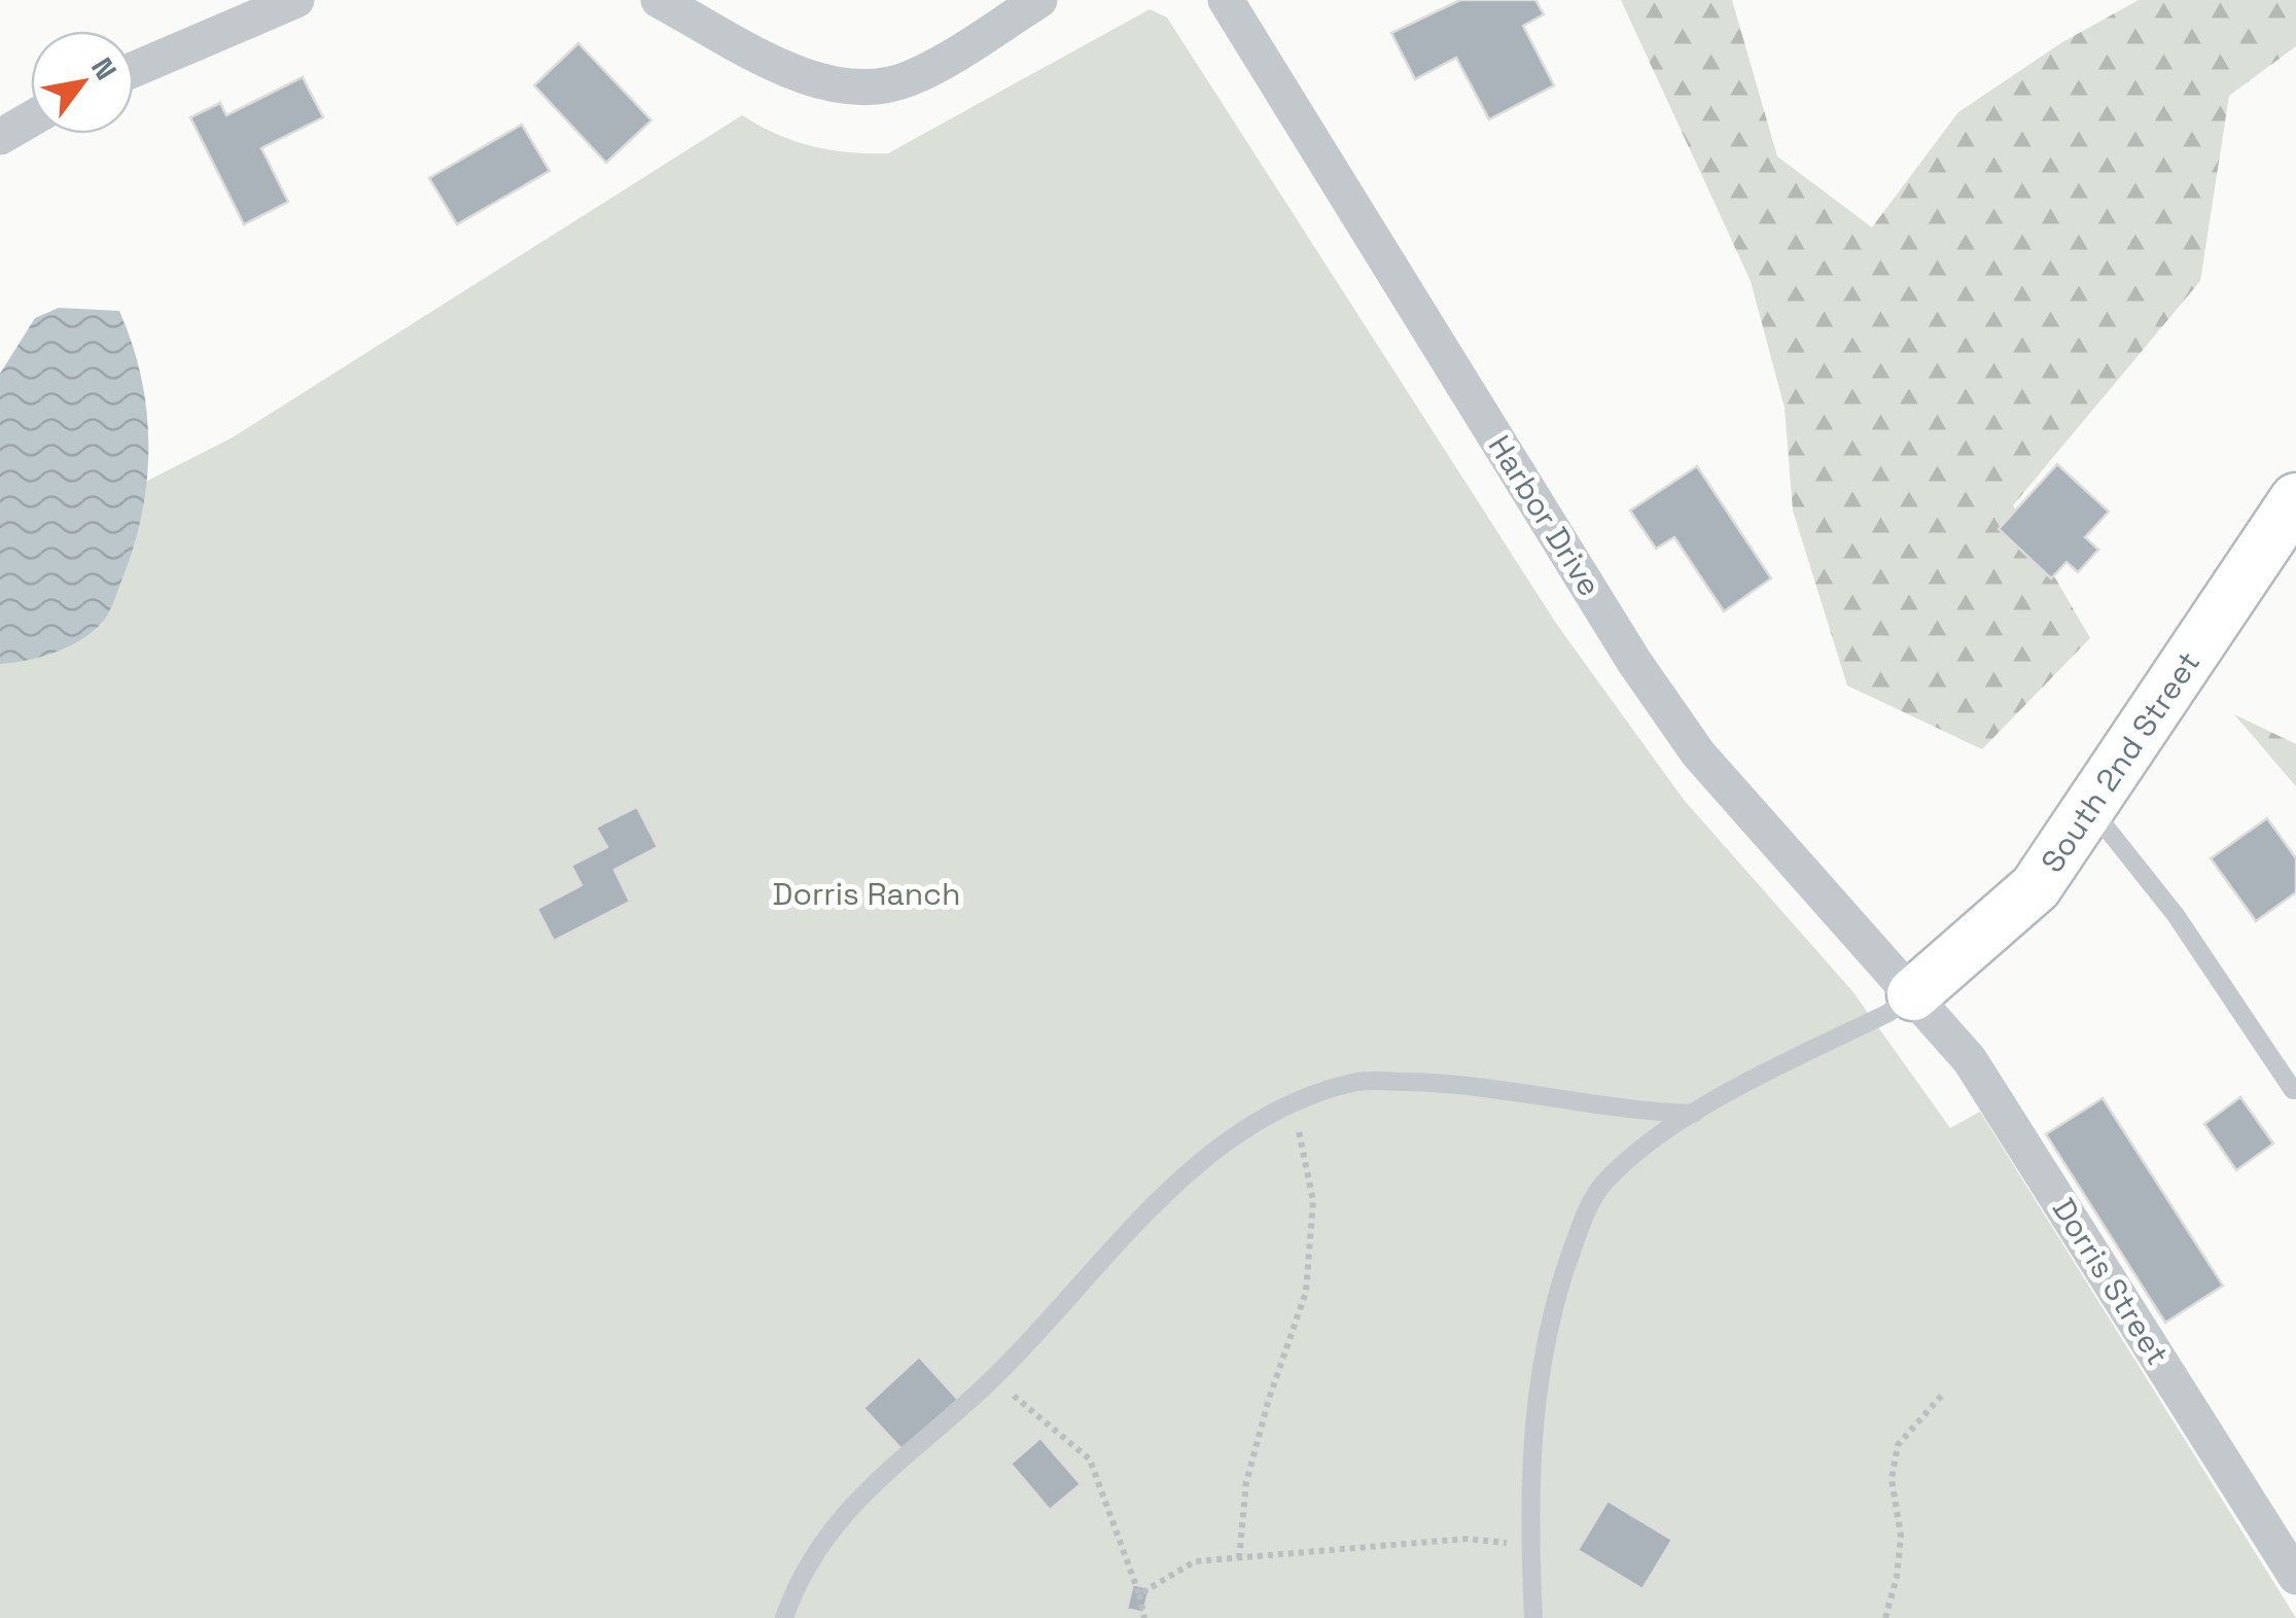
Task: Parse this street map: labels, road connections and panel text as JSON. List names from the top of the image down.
{
  "streets": {
    "street": ["Harbor Drive", "South 2nd Street", "Dorris Street"]
  },
  "crossings": [
    ["Harbor Drive", "South 2nd Street"],
    ["Harbor Drive", "Dorris Street"],
    ["South 2nd Street", "Dorris Street"]
  ],
  "parks": ["Dorris Ranch"],
  "north": "top right"
}
